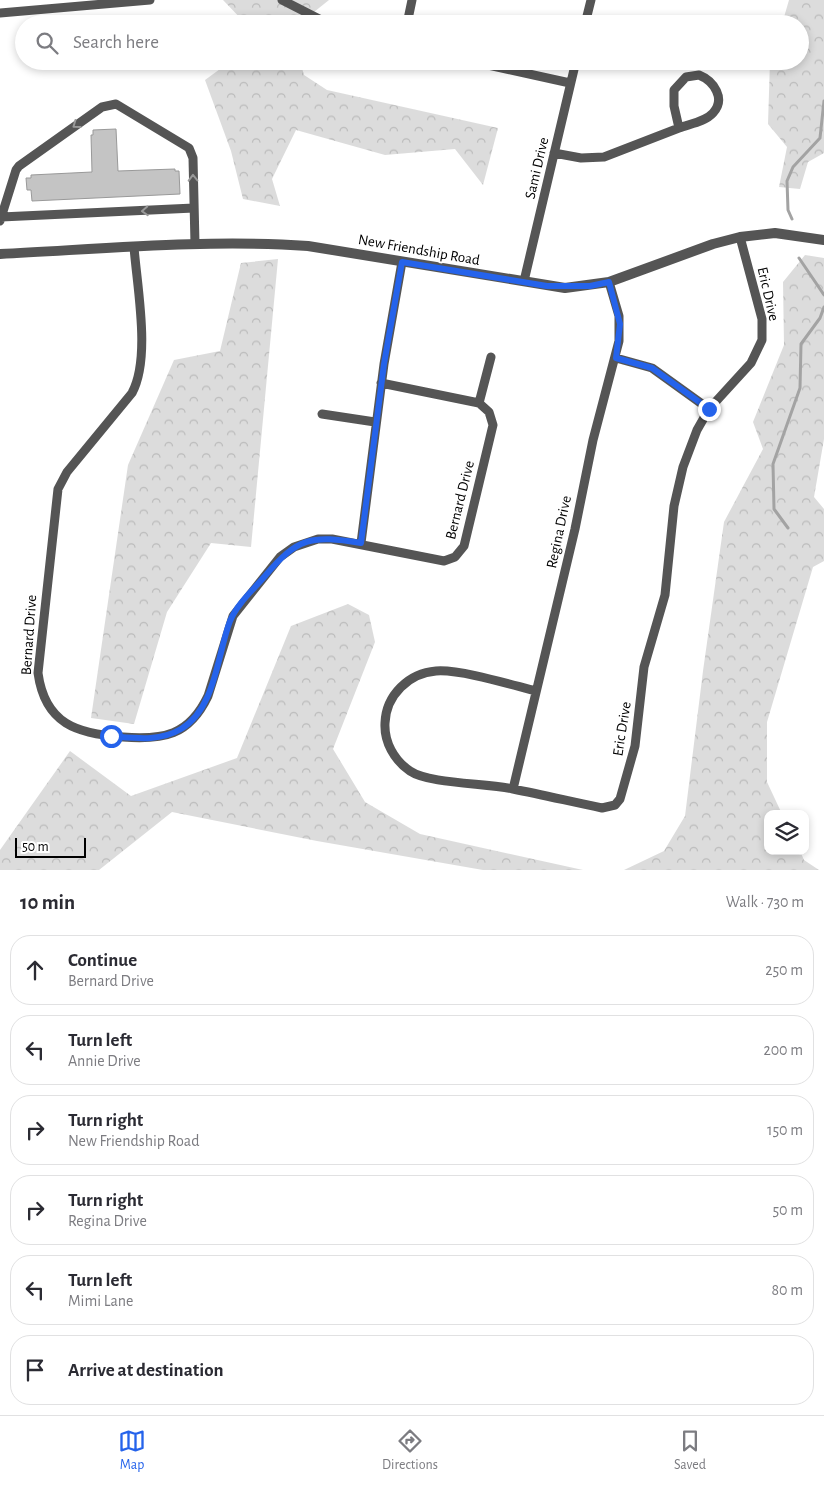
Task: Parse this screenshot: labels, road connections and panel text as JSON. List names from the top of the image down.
{
  "streets": {
    "street": [
      "Sami Drive",
      "New Friendship Road",
      "Eric Drive",
      "Bernard Drive",
      "Regina Drive"
    ]
  },
  "crossings": [
    ["Sami Drive", "New Friendship Road"],
    ["New Friendship Road", "Eric Drive"],
    ["New Friendship Road", "Bernard Drive"],
    ["New Friendship Road", "Regina Drive"],
    ["Eric Drive", "Regina Drive"]
  ],
  "scale_bar": "50 m",
  "page": {
    "search": "Search here",
    "scale": "50 m",
    "heading": ["10 min", "Walk · 730 m"],
    "list": [
      ["Continue", "Bernard Drive", "250 m"],
      ["Turn left", "Annie Drive", "200 m"],
      ["Turn right", "New Friendship Road", "150 m"],
      ["Turn right", "Regina Drive", "50 m"],
      ["Turn left", "Mimi Lane", "80 m"],
      "Arrive at destination"
    ],
    "nav": ["Map", "Directions", "Saved"]
  }
}
